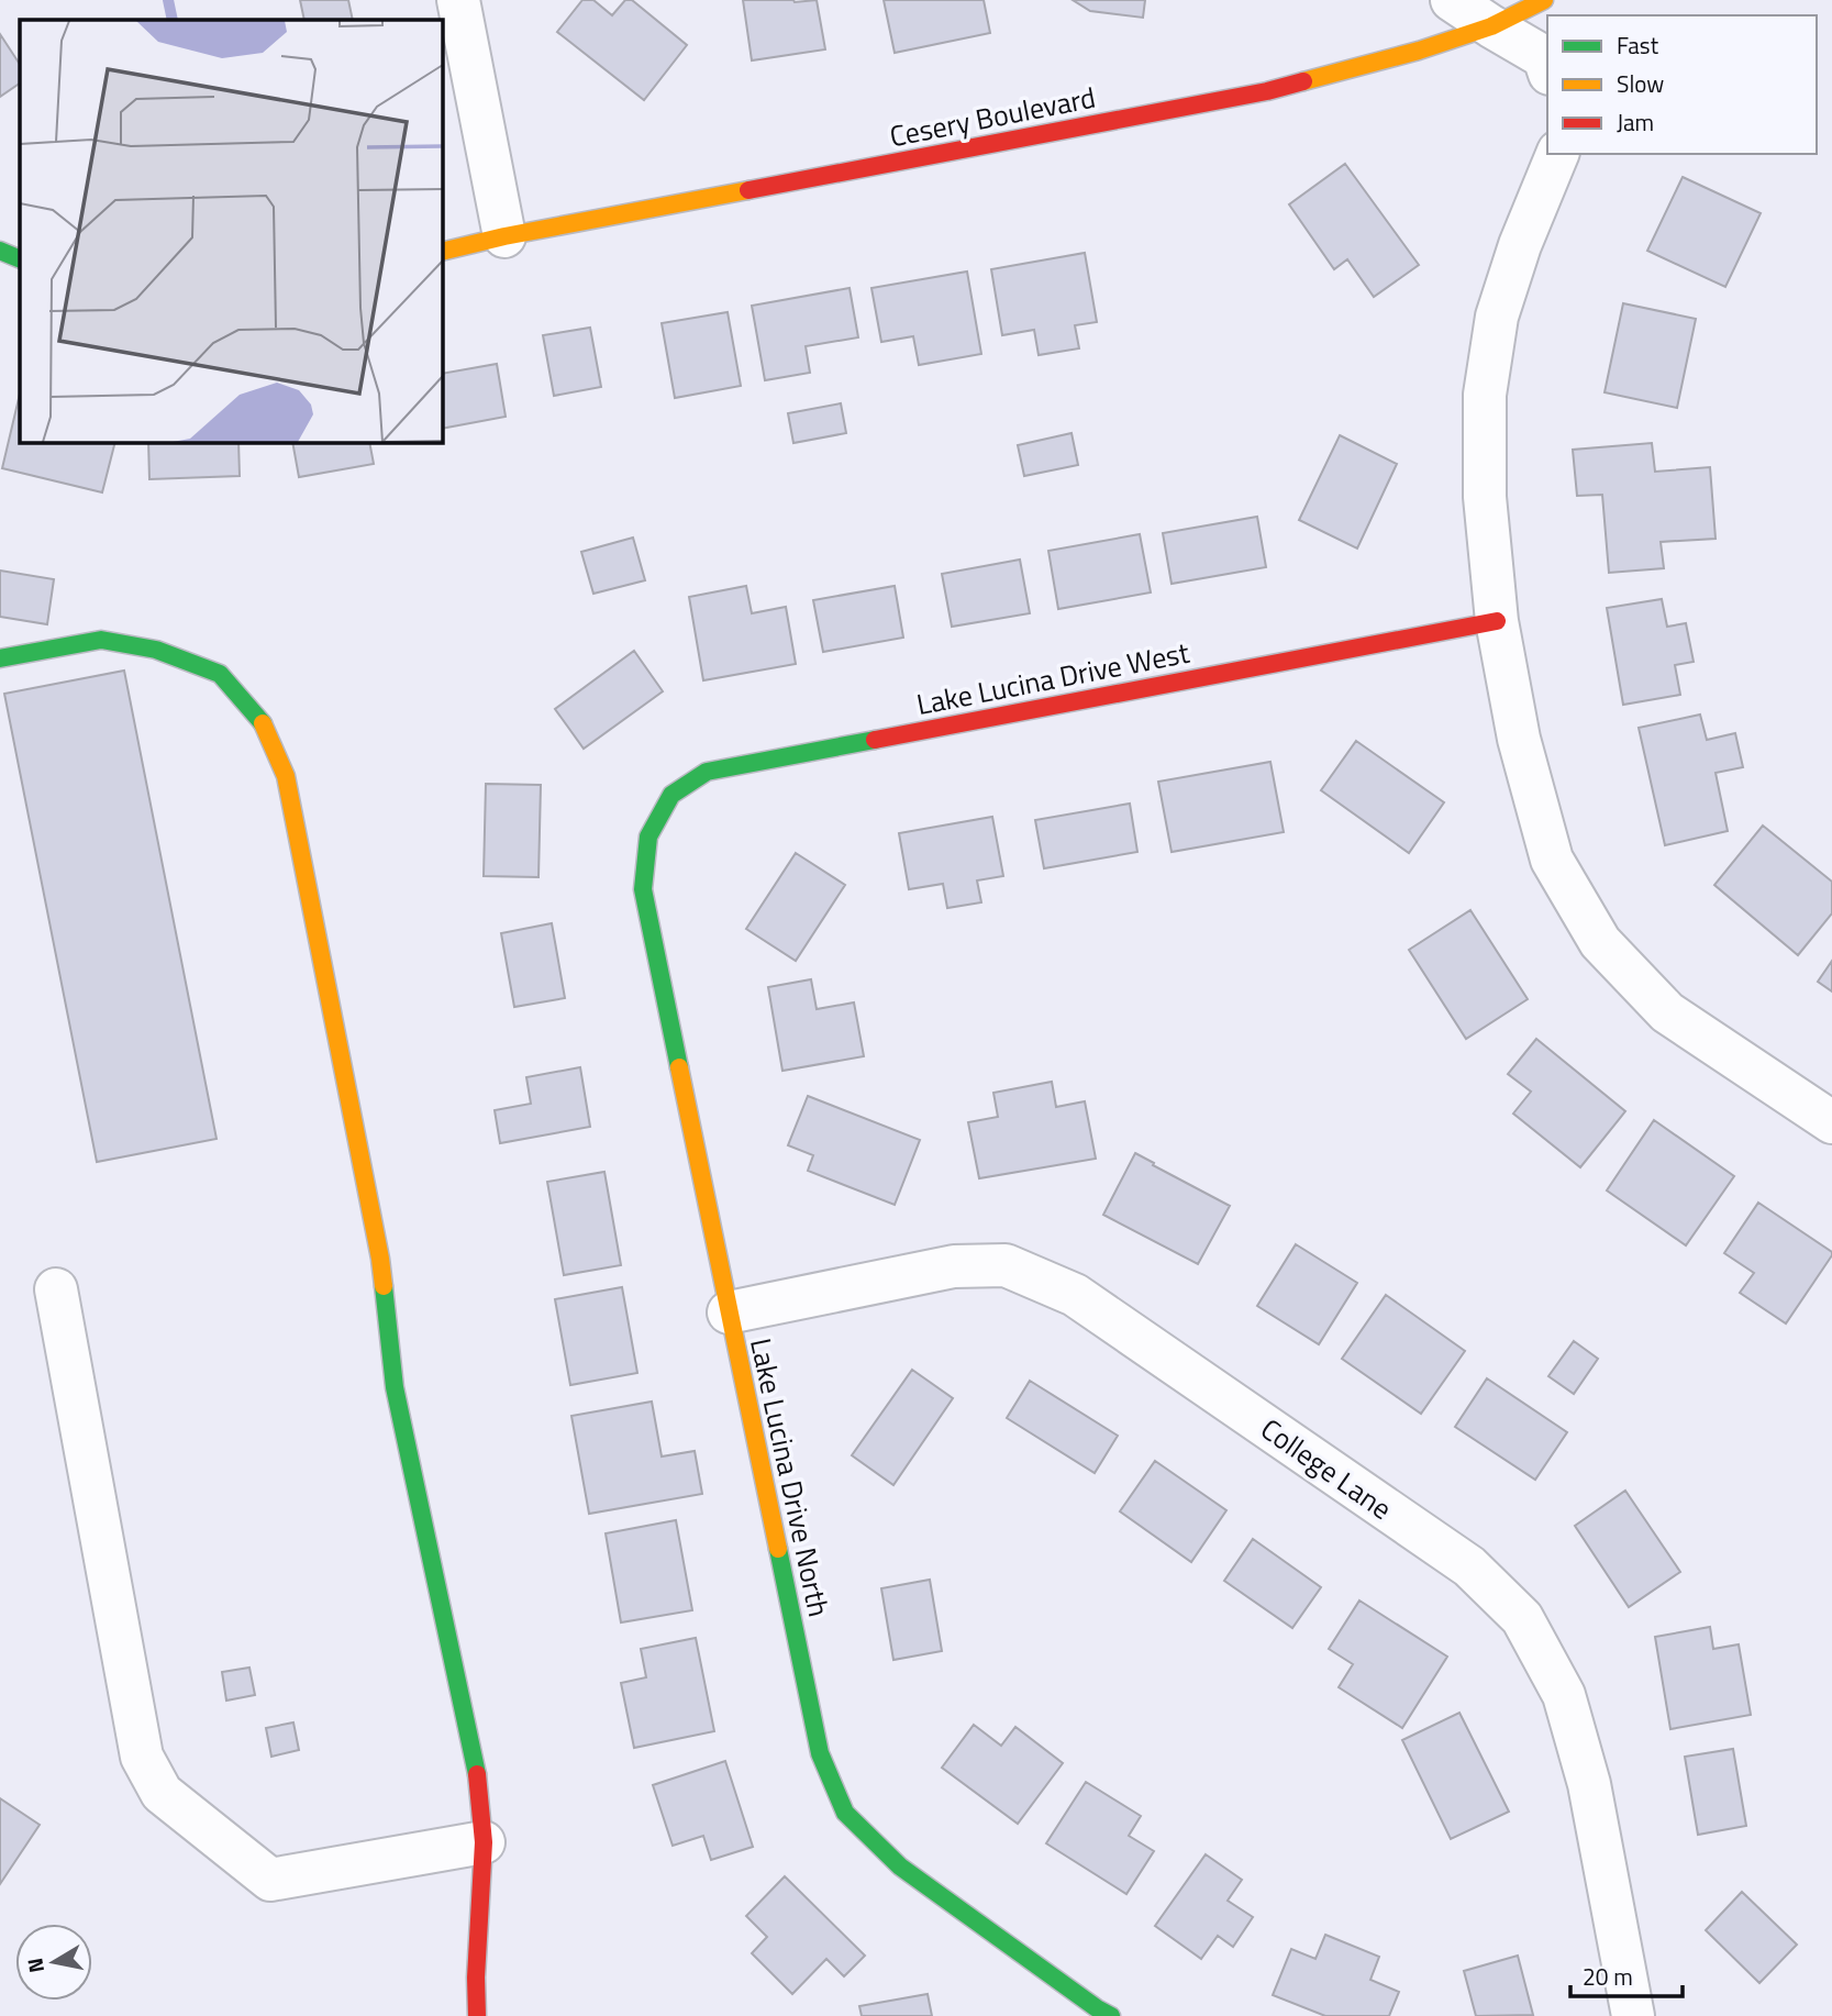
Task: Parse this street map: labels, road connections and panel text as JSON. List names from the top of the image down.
{
  "streets": {
    "street": [
      "Cesery Boulevard",
      "Lake Lucina Drive West",
      "College Lane",
      "Lake Lucina Drive North"
    ]
  },
  "crossings": [
    ["Lake Lucina Drive West", "Lake Lucina Drive North"],
    ["College Lane", "Lake Lucina Drive North"]
  ],
  "legend": ["Fast", "Slow", "Jam"],
  "scale_bar": "20 m",
  "north": "left"
}
